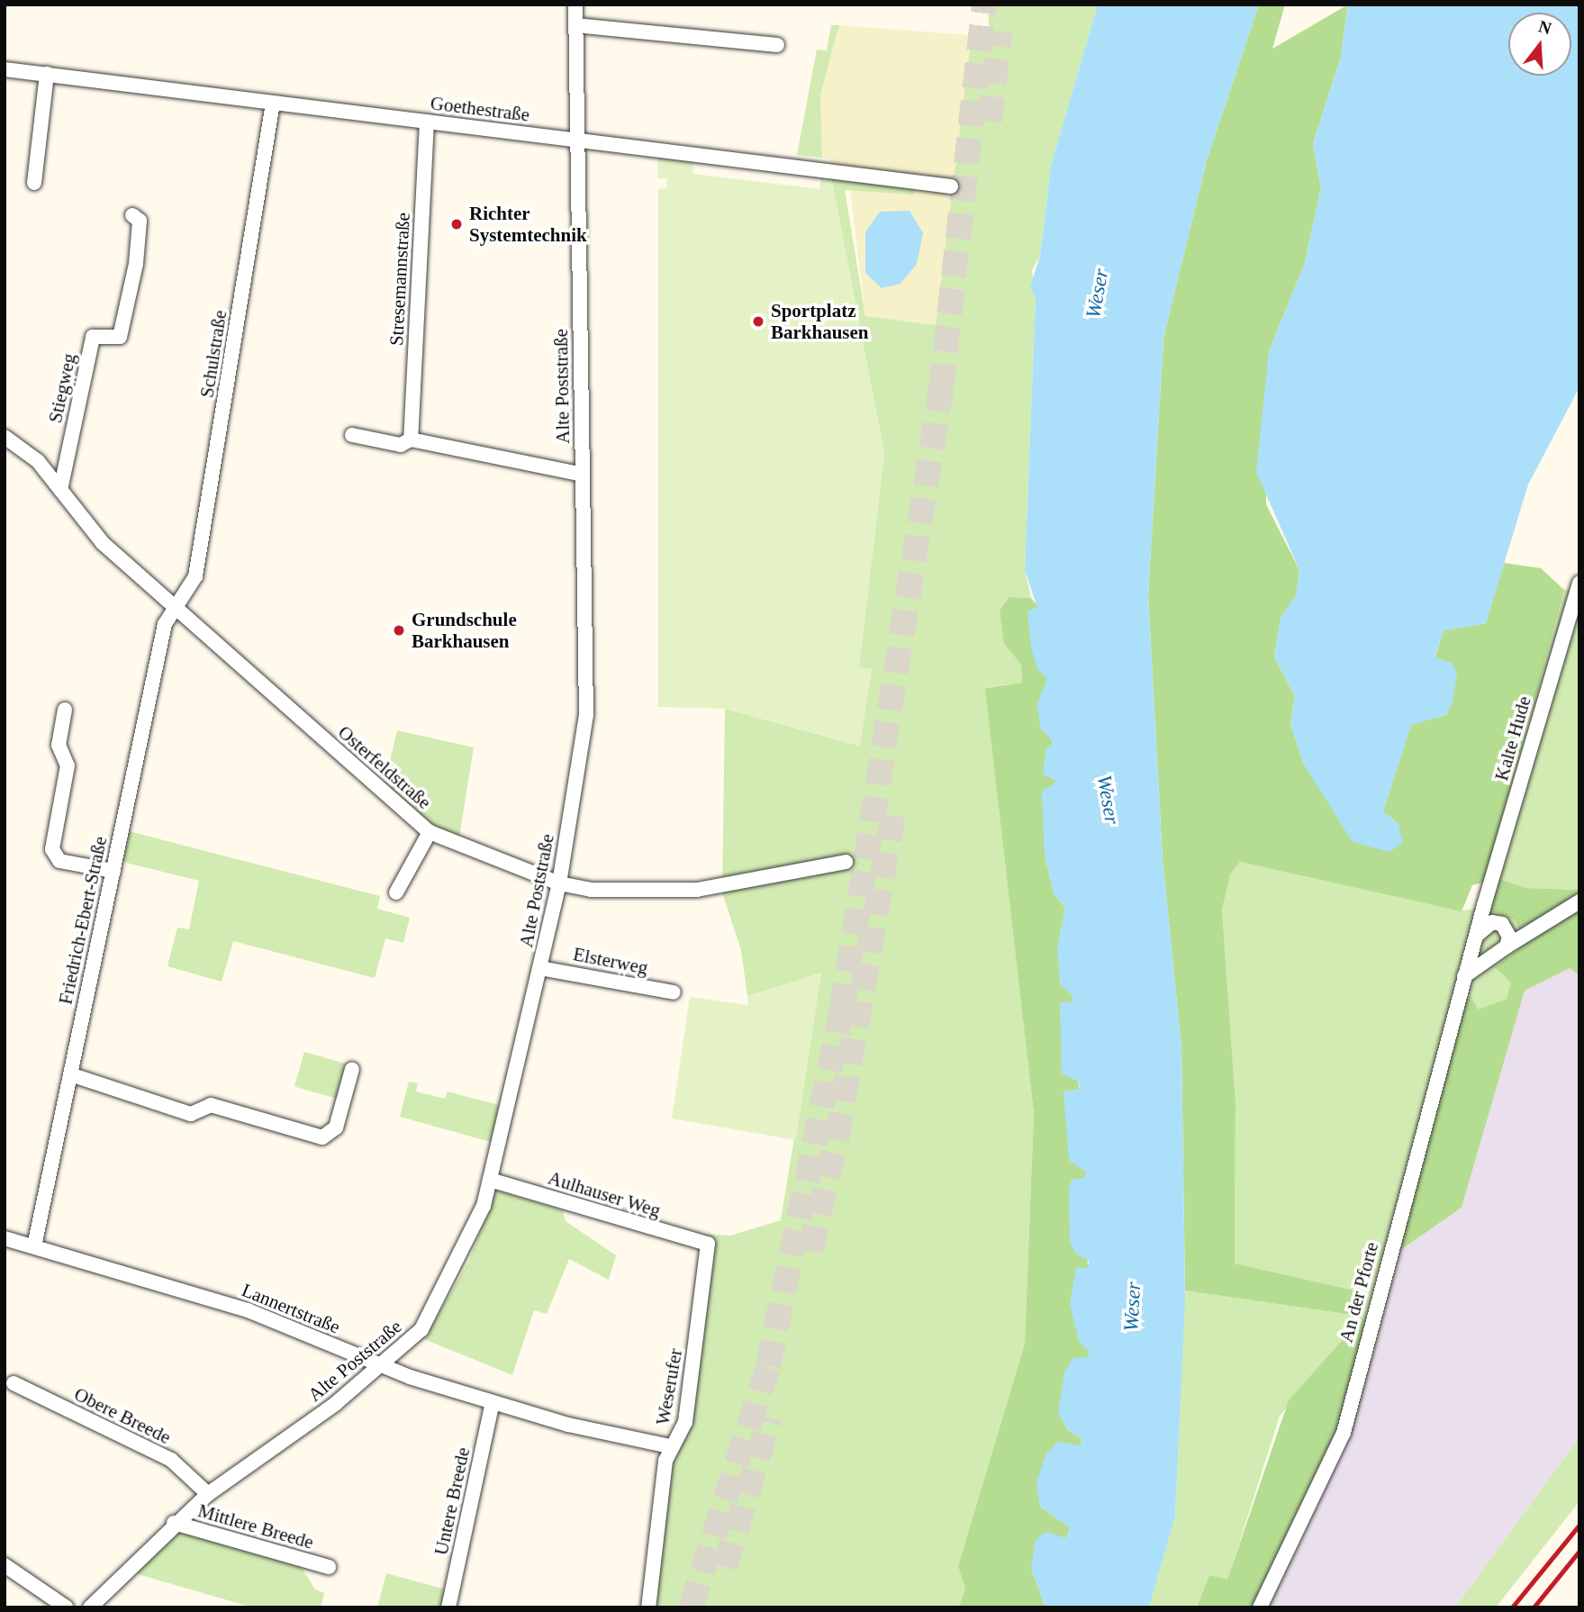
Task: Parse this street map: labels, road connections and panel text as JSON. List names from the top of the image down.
{
  "streets": {
    "street": [
      "Goethestraße",
      "Stresemannstraße",
      "Schulstraße",
      "Alte Poststraße",
      "Stiegweg",
      "Kalte Hude",
      "Osterfeldstraße",
      "Friedrich-Ebert-Straße",
      "Elsterweg",
      "Aulhauser Weg",
      "An der Pforte",
      "Lannertstraße",
      "Weserufer",
      "Obere Breede",
      "Untere Breede",
      "Mittlere Breede"
    ]
  },
  "crossings": [
    ["Goethestraße", "Stresemannstraße"],
    ["Goethestraße", "Schulstraße"],
    ["Goethestraße", "Alte Poststraße"],
    ["Schulstraße", "Osterfeldstraße"],
    ["Schulstraße", "Friedrich-Ebert-Straße"],
    ["Alte Poststraße", "Osterfeldstraße"],
    ["Alte Poststraße", "Elsterweg"],
    ["Alte Poststraße", "Aulhauser Weg"],
    ["Alte Poststraße", "Lannertstraße"],
    ["Alte Poststraße", "Obere Breede"],
    ["Alte Poststraße", "Mittlere Breede"],
    ["Stiegweg", "Osterfeldstraße"],
    ["Kalte Hude", "An der Pforte"],
    ["Osterfeldstraße", "Friedrich-Ebert-Straße"],
    ["Friedrich-Ebert-Straße", "Lannertstraße"],
    ["Aulhauser Weg", "Weserufer"],
    ["Lannertstraße", "Weserufer"],
    ["Lannertstraße", "Untere Breede"]
  ],
  "water": ["Weser"],
  "places": ["Richter Systemtechnik", "Sportplatz Barkhausen", "Grundschule Barkhausen"],
  "north": "top"
}
